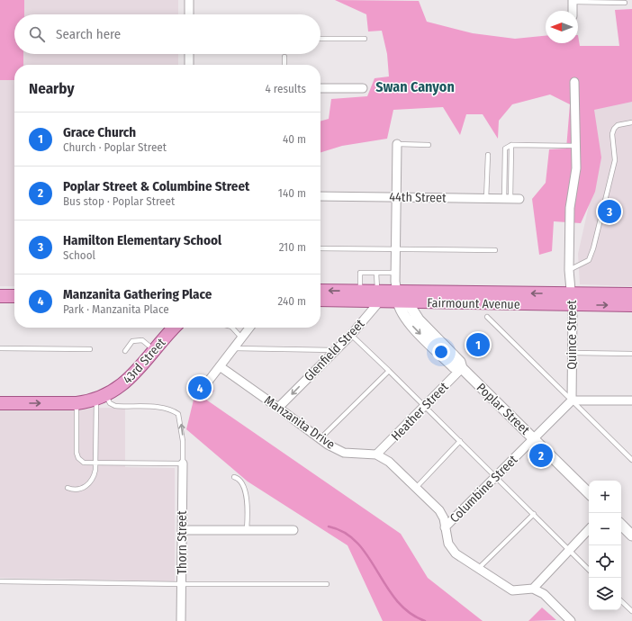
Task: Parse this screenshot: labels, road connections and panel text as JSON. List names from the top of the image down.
{
  "streets": {
    "main road": ["Fairmount Avenue", "43rd Street"],
    "street": [
      "44th Street",
      "Quince Street",
      "Glenfield Street",
      "Poplar Street",
      "Heather Street",
      "Manzanita Drive",
      "Columbine Street",
      "Thorn Street"
    ]
  },
  "crossings": [
    ["Fairmount Avenue", "Quince Street"],
    ["Fairmount Avenue", "Glenfield Street"],
    ["Fairmount Avenue", "Poplar Street"],
    ["Quince Street", "Columbine Street"],
    ["Glenfield Street", "Poplar Street"],
    ["Glenfield Street", "Manzanita Drive"],
    ["Poplar Street", "Heather Street"],
    ["Poplar Street", "Columbine Street"],
    ["Heather Street", "Manzanita Drive"],
    ["Manzanita Drive", "Columbine Street"]
  ],
  "one_way": ["Glenfield Street", "43rd Street"],
  "districts": ["Swan Canyon"],
  "north": "left",
  "page": {
    "search": "Search here",
    "heading": ["Nearby", "4 results"],
    "list": [
      {
        "mark": "1",
        "name": "Grace Church",
        "note": "Church · Poplar Street",
        "value": "40 m"
      },
      {
        "mark": "2",
        "name": "Poplar Street & Columbine Street",
        "note": "Bus stop · Poplar Street",
        "value": "140 m"
      },
      {
        "mark": "3",
        "name": "Hamilton Elementary School",
        "note": "School",
        "value": "210 m"
      },
      {
        "mark": "4",
        "name": "Manzanita Gathering Place",
        "note": "Park · Manzanita Place",
        "value": "240 m"
      }
    ],
    "pins": [
      "3",
      "1",
      "4",
      "2"
    ],
    "map_buttons": ["+", "−"]
  }
}
